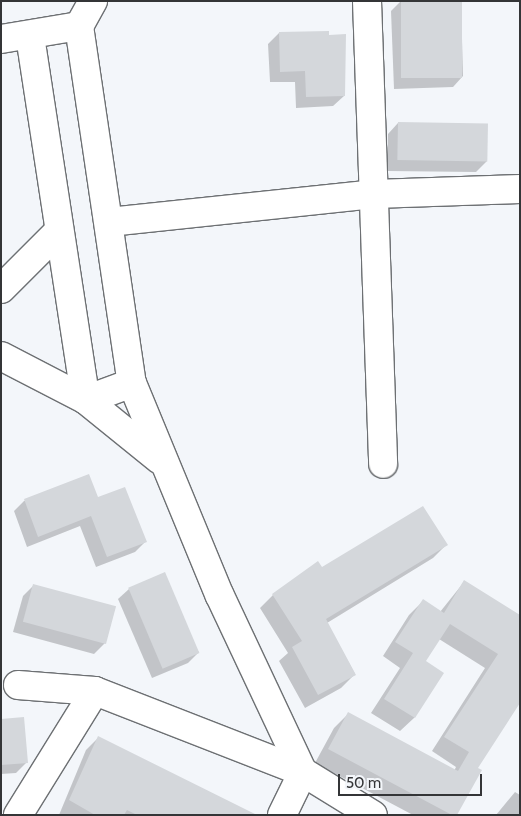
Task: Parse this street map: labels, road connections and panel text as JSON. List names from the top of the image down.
{
  "scale_bar": "50 m"
}
